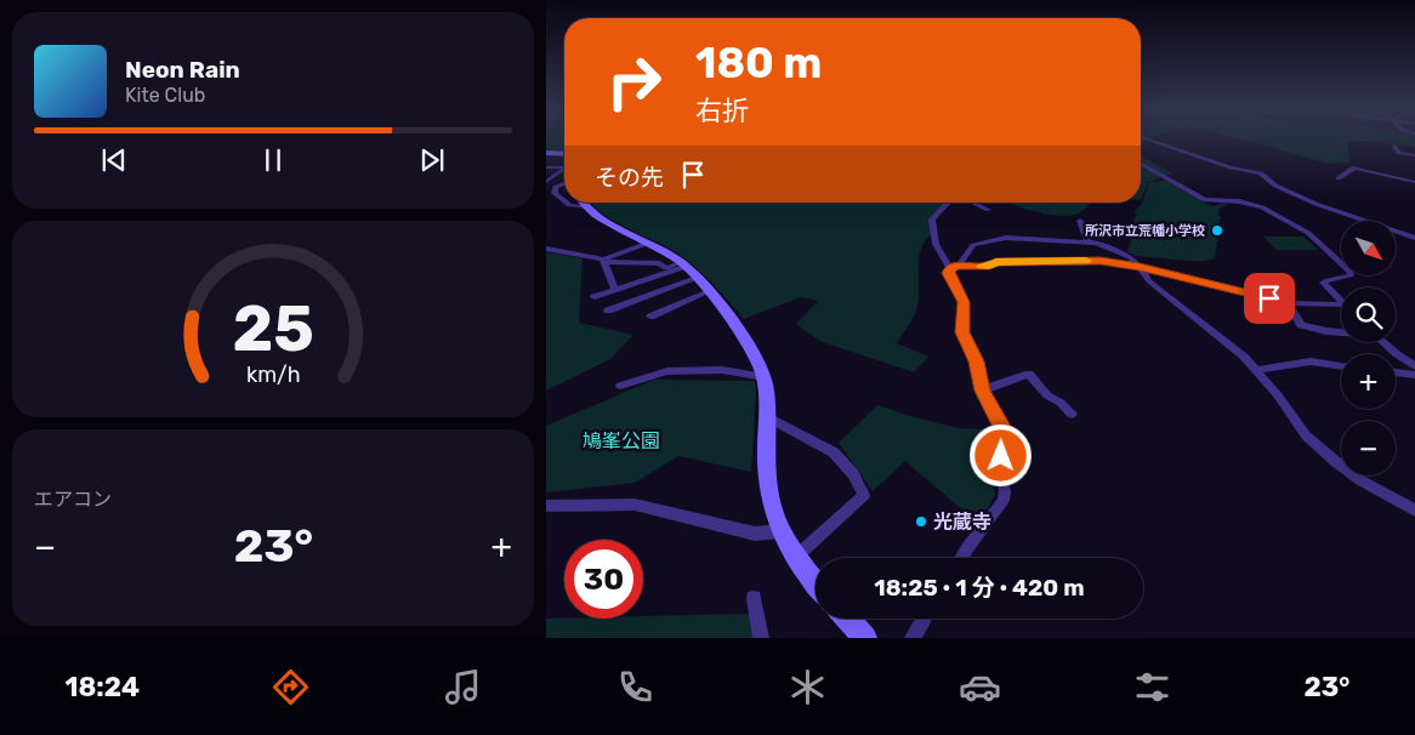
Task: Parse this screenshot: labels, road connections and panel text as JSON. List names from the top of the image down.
{
  "parks": ["鳩峯公園"],
  "places": ["所沢市立荒幡小学校", "光蔵寺"],
  "north": "bottom right",
  "page": {
    "turn": ["180 m", "右折"],
    "song": ["Neon Rain", "Kite Club"],
    "then": "その先",
    "map_buttons": ["+", "−"],
    "tile": "エアコン",
    "heat": ["−", "23°", "+"],
    "limit": "30",
    "trip": "18:25 · 1 分 · 420 m",
    "tabs": ["18:24", "23°"],
    "gauge": ["25", "km/h"]
  }
}
